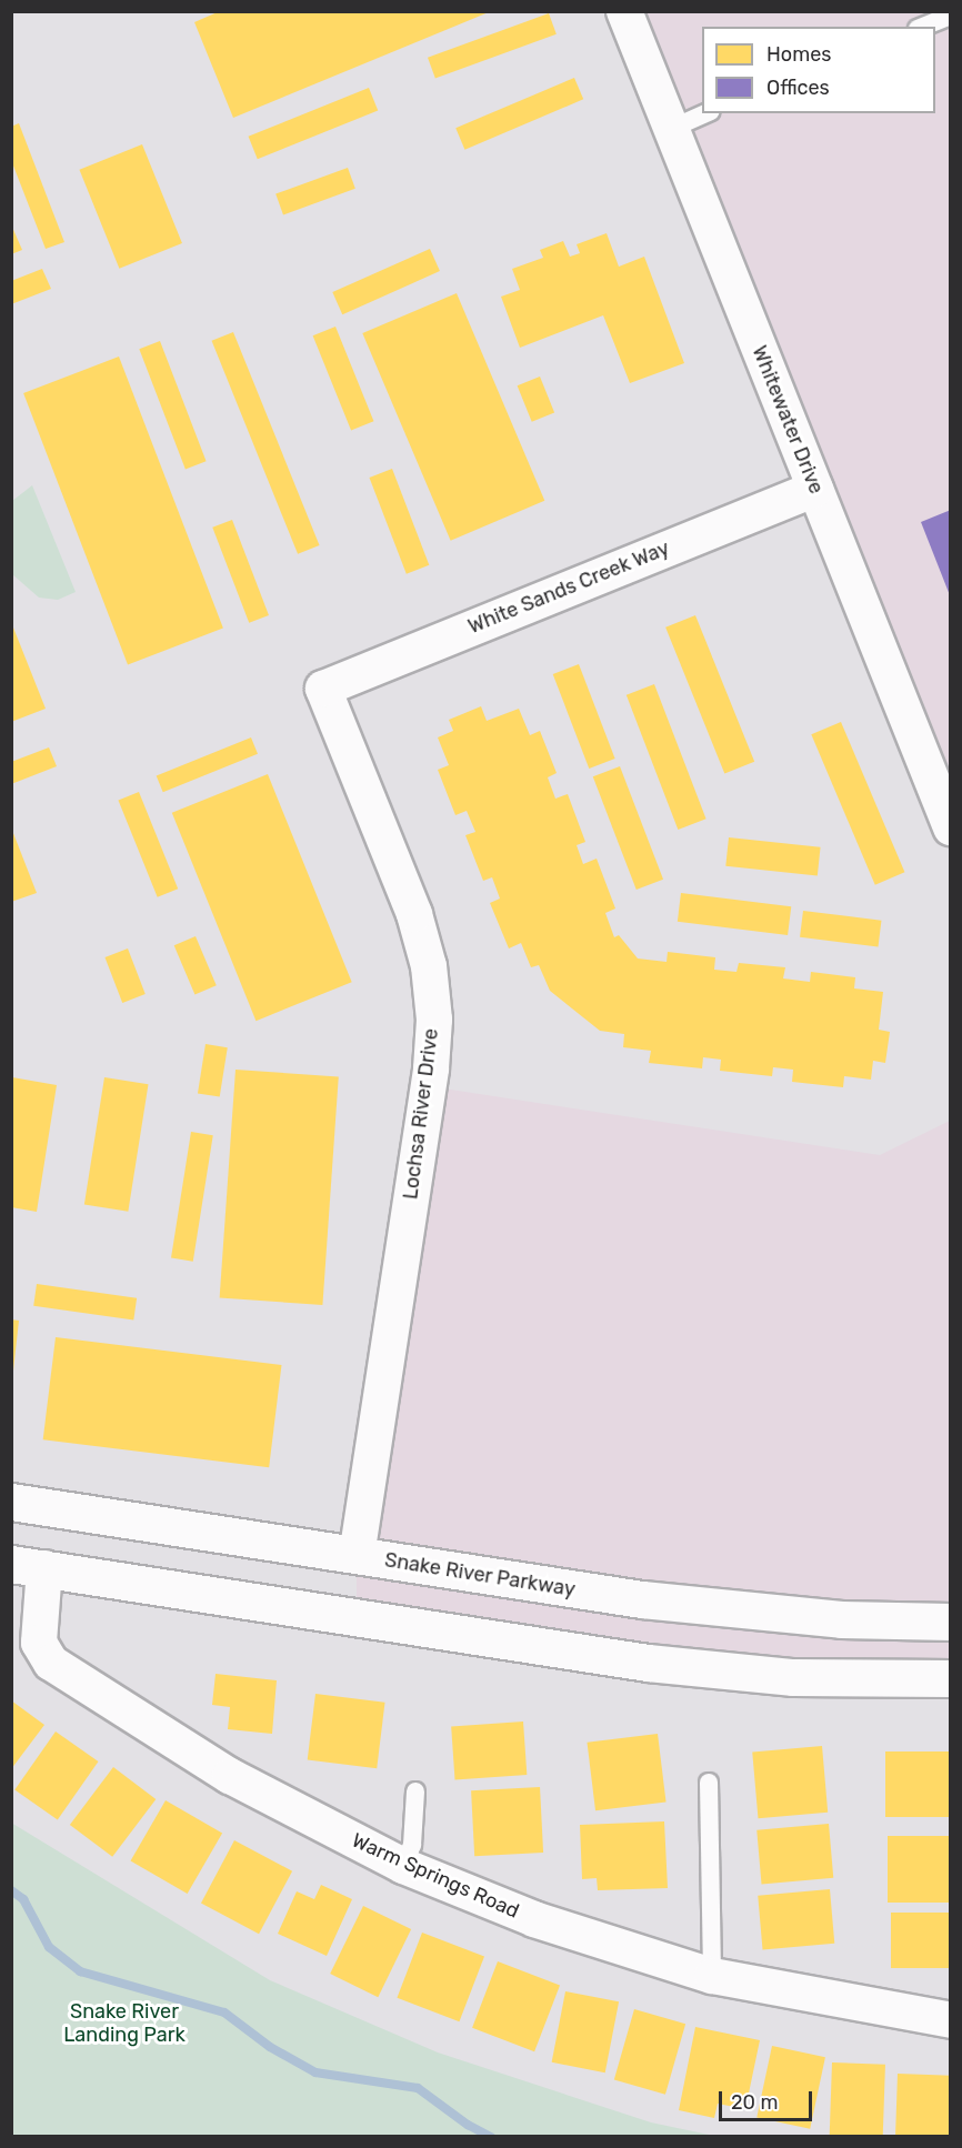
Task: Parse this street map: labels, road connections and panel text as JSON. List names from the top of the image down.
{
  "streets": {
    "street": [
      "Whitewater Drive",
      "White Sands Creek Way",
      "Lochsa River Drive",
      "Snake River Parkway",
      "Warm Springs Road"
    ]
  },
  "crossings": [
    ["Whitewater Drive", "White Sands Creek Way"],
    ["White Sands Creek Way", "Lochsa River Drive"],
    ["Lochsa River Drive", "Snake River Parkway"]
  ],
  "parks": ["Snake River Landing Park"],
  "legend": ["Homes", "Offices"],
  "scale_bar": "20 m"
}
